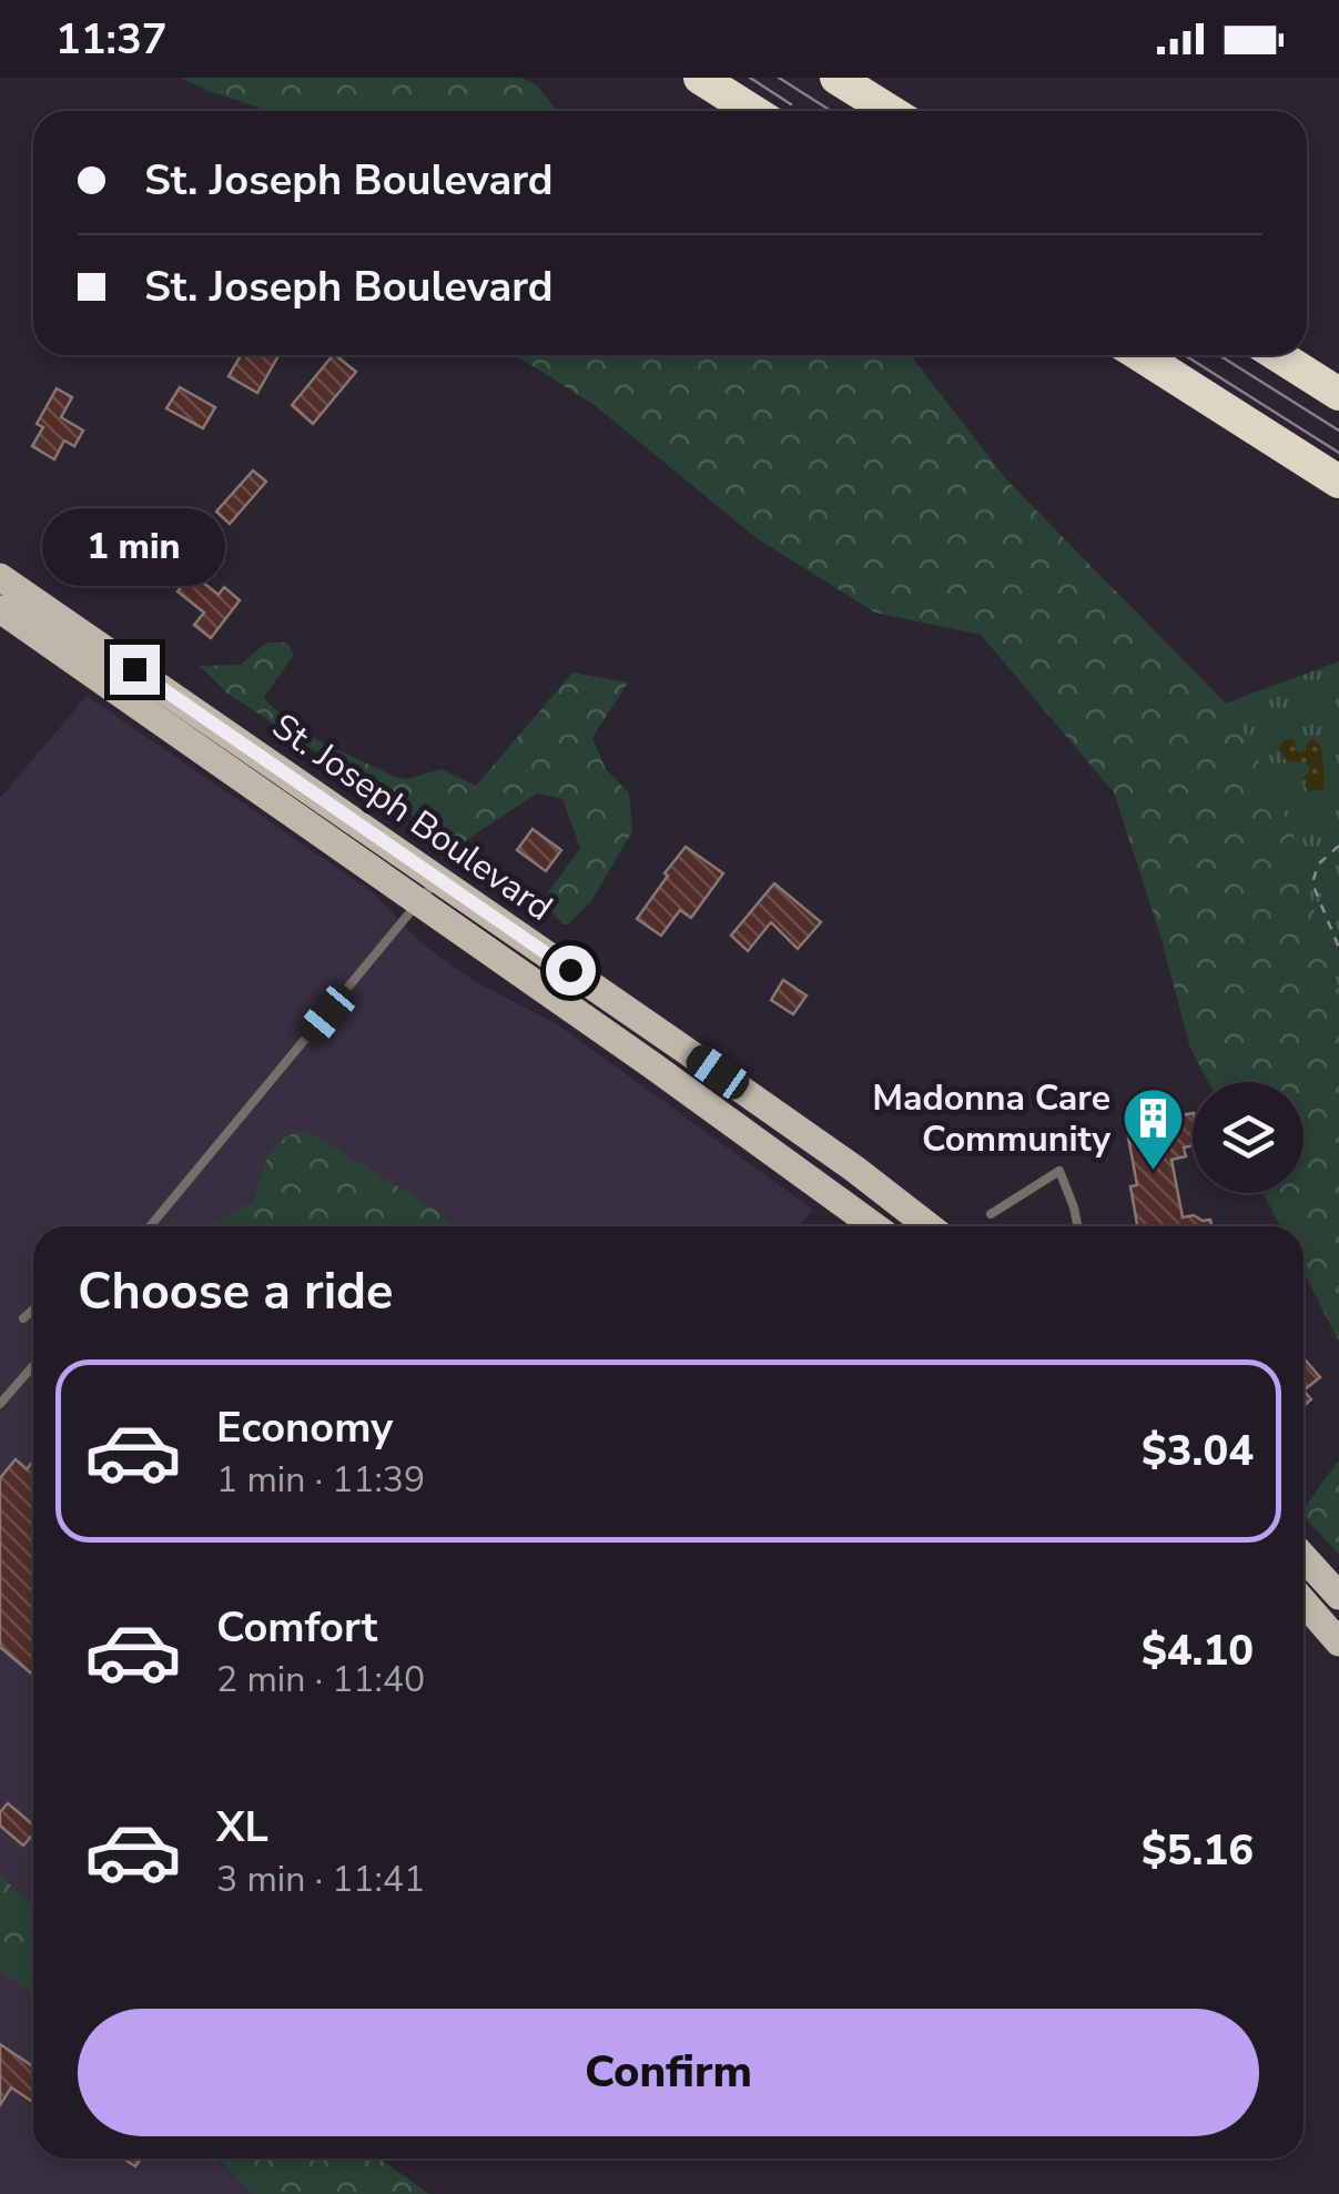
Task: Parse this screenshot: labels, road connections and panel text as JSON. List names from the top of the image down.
{
  "streets": {
    "main road": ["St. Joseph Boulevard"]
  },
  "places": {
    "building": ["Madonna Care Community"]
  },
  "page": {
    "status": "11:37",
    "banner": ["St. Joseph Boulevard", "St. Joseph Boulevard"],
    "bubble": "1 min",
    "heading": "Choose a ride",
    "list": [
      {
        "name": "Economy",
        "note": "1 min · 11:39",
        "value": "$3.04"
      },
      {
        "name": "Comfort",
        "note": "2 min · 11:40",
        "value": "$4.10"
      },
      {
        "name": "XL",
        "note": "3 min · 11:41",
        "value": "$5.16"
      }
    ],
    "buttons": "Confirm"
  }
}
